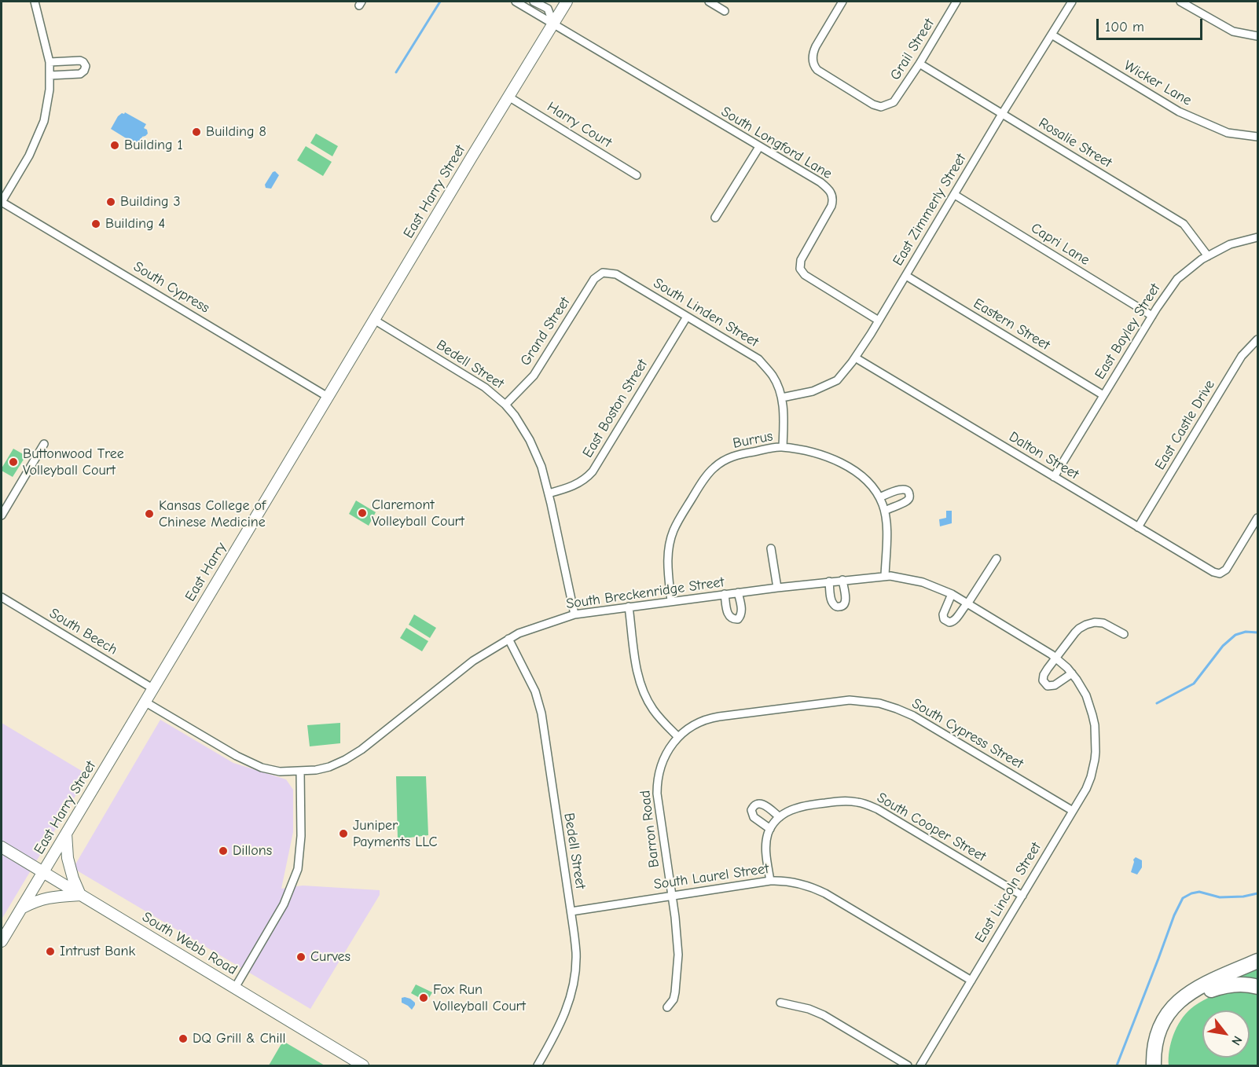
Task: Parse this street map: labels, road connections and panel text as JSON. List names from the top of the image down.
{
  "streets": {
    "main road": ["East Harry Street", "East Harry", "South Webb Road"],
    "street": [
      "Grail Street",
      "Wicker Lane",
      "Harry Court",
      "South Longford Lane",
      "Rosalie Street",
      "East Zimmerly Street",
      "Capri Lane",
      "South Cypress",
      "South Linden Street",
      "Eastern Street",
      "Grand Street",
      "East Bayley Street",
      "Bedell Street",
      "East Boston Street",
      "East Castle Drive",
      "Burrus",
      "Dalton Street",
      "South Breckenridge Street",
      "South Beech",
      "South Cypress Street",
      "South Cooper Street",
      "Barron Road",
      "South Laurel Street",
      "East Lincoln Street"
    ]
  },
  "crossings": [
    ["Grail Street", "Rosalie Street"],
    ["Wicker Lane", "East Zimmerly Street"],
    ["Harry Court", "East Harry Street"],
    ["South Longford Lane", "East Harry Street"],
    ["South Longford Lane", "East Zimmerly Street"],
    ["Rosalie Street", "East Zimmerly Street"],
    ["Rosalie Street", "East Bayley Street"],
    ["East Harry Street", "South Cypress"],
    ["East Harry Street", "Bedell Street"],
    ["East Harry Street", "East Harry"],
    ["East Harry Street", "South Breckenridge Street"],
    ["East Harry Street", "South Beech"],
    ["East Harry Street", "South Webb Road"],
    ["East Zimmerly Street", "Capri Lane"],
    ["East Zimmerly Street", "South Linden Street"],
    ["East Zimmerly Street", "Eastern Street"],
    ["East Zimmerly Street", "Dalton Street"],
    ["Capri Lane", "East Bayley Street"],
    ["South Cypress", "East Harry"],
    ["South Linden Street", "Grand Street"],
    ["South Linden Street", "East Boston Street"],
    ["South Linden Street", "Burrus"],
    ["Eastern Street", "East Bayley Street"],
    ["Grand Street", "Bedell Street"],
    ["East Bayley Street", "Dalton Street"],
    ["Bedell Street", "East Boston Street"],
    ["Bedell Street", "South Breckenridge Street"],
    ["Bedell Street", "South Laurel Street"],
    ["East Castle Drive", "Dalton Street"],
    ["Burrus", "South Breckenridge Street"],
    ["East Harry", "South Beech"],
    ["South Breckenridge Street", "East Lincoln Street"],
    ["South Cypress Street", "Barron Road"],
    ["South Cypress Street", "East Lincoln Street"],
    ["South Cooper Street", "South Laurel Street"],
    ["South Cooper Street", "East Lincoln Street"],
    ["Barron Road", "South Laurel Street"],
    ["South Laurel Street", "East Lincoln Street"]
  ],
  "places": [
    "Building 8",
    "Building 1",
    "Building 3",
    "Building 4",
    "Buttonwood Tree Volleyball Court",
    "Claremont Volleyball Court",
    "Kansas College of Chinese Medicine",
    "Juniper Payments LLC",
    "Dillons",
    "Intrust Bank",
    "Curves",
    "Fox Run Volleyball Court",
    "DQ Grill & Chill"
  ],
  "scale_bar": "100 m",
  "north": "bottom right"
}
